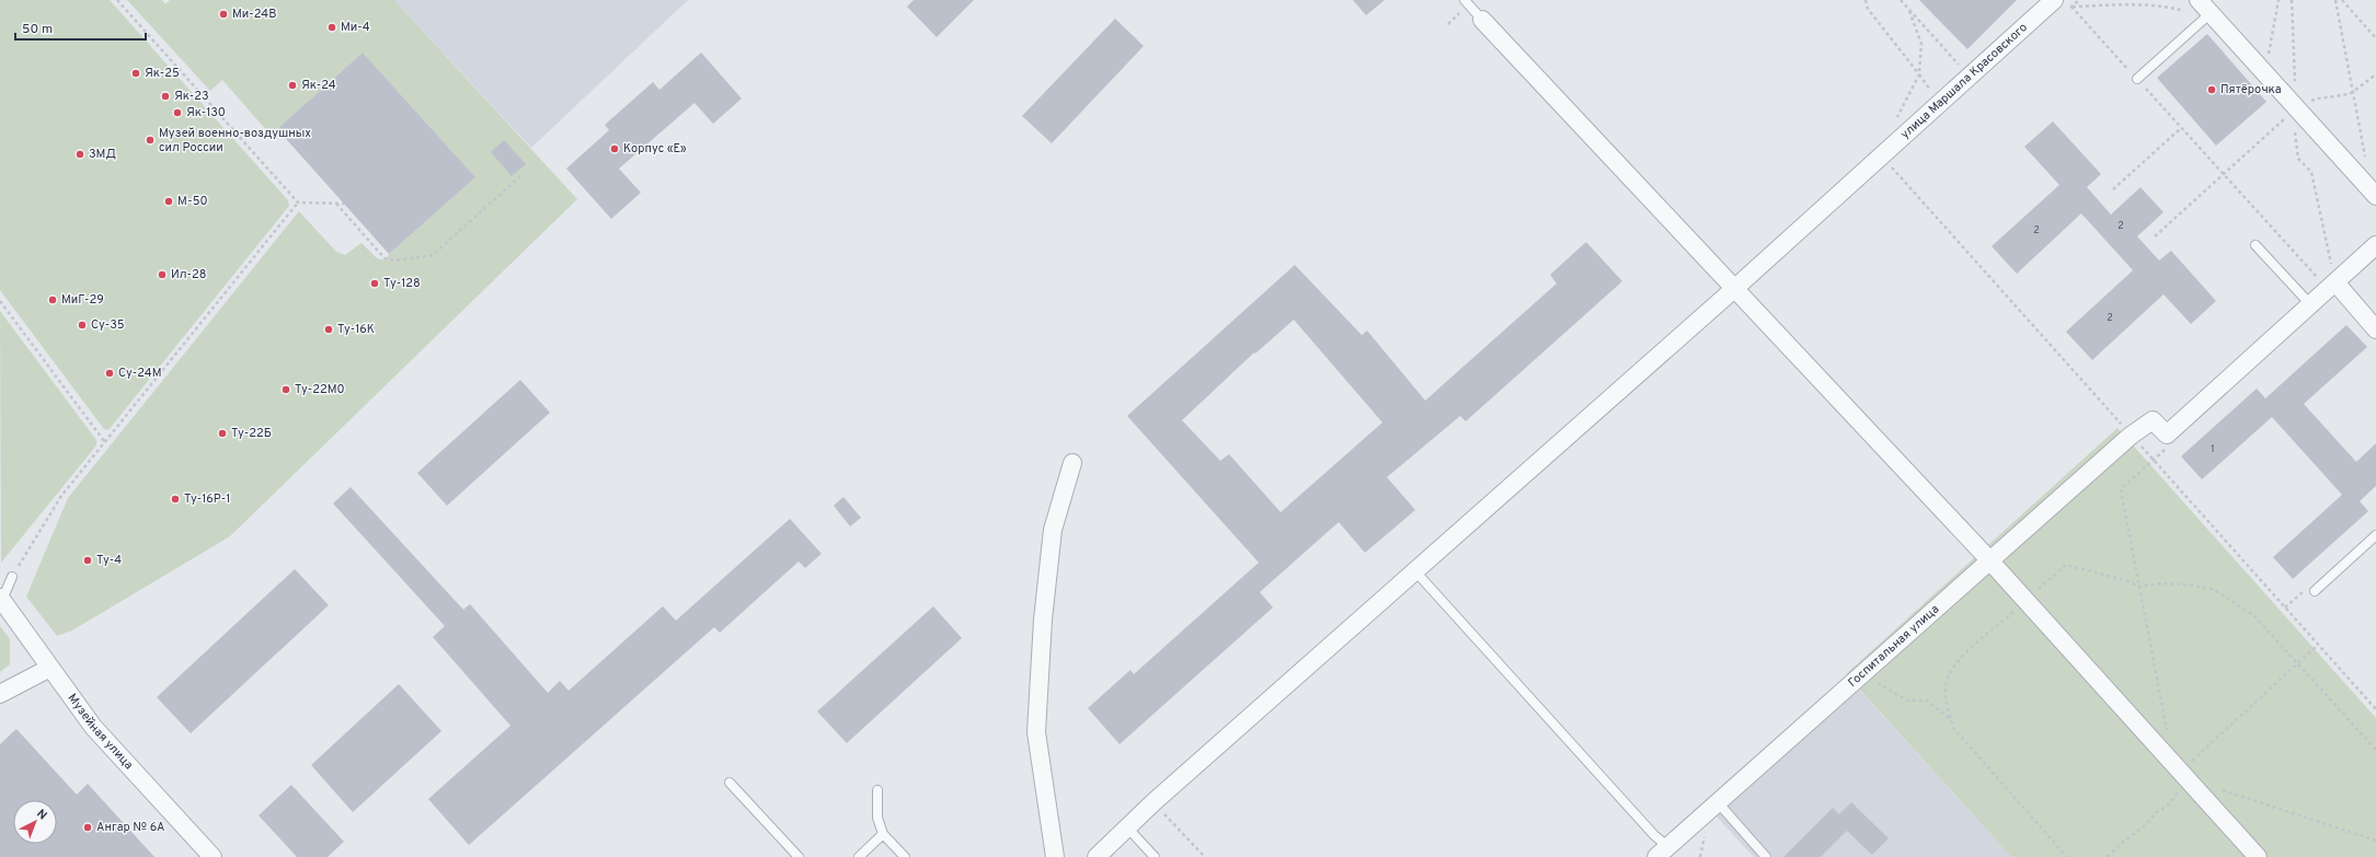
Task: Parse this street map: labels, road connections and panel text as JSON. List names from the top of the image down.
{
  "streets": {
    "street": ["улица Маршала Красовского", "Госпитальная улица", "Музейная улица"]
  },
  "places": [
    "Ми-24В",
    "Ми-4",
    "Як-25",
    "Як-24",
    "Пятёрочка",
    "Як-23",
    "Як-130",
    "Музей военно-воздушных сил России",
    "Корпус «Е»",
    "3МД",
    "М-50",
    "Ил-28",
    "Ту-128",
    "МиГ-29",
    "Су-35",
    "Ту-16К",
    "Су-24М",
    "Ту-22М0",
    "Ту-22Б",
    "Ту-16Р-1",
    "Ту-4",
    "Ангар № 6А"
  ],
  "house_numbers": [
    "2",
    "2",
    "2",
    "1"
  ],
  "scale_bar": "50 m",
  "north": "top right"
}
